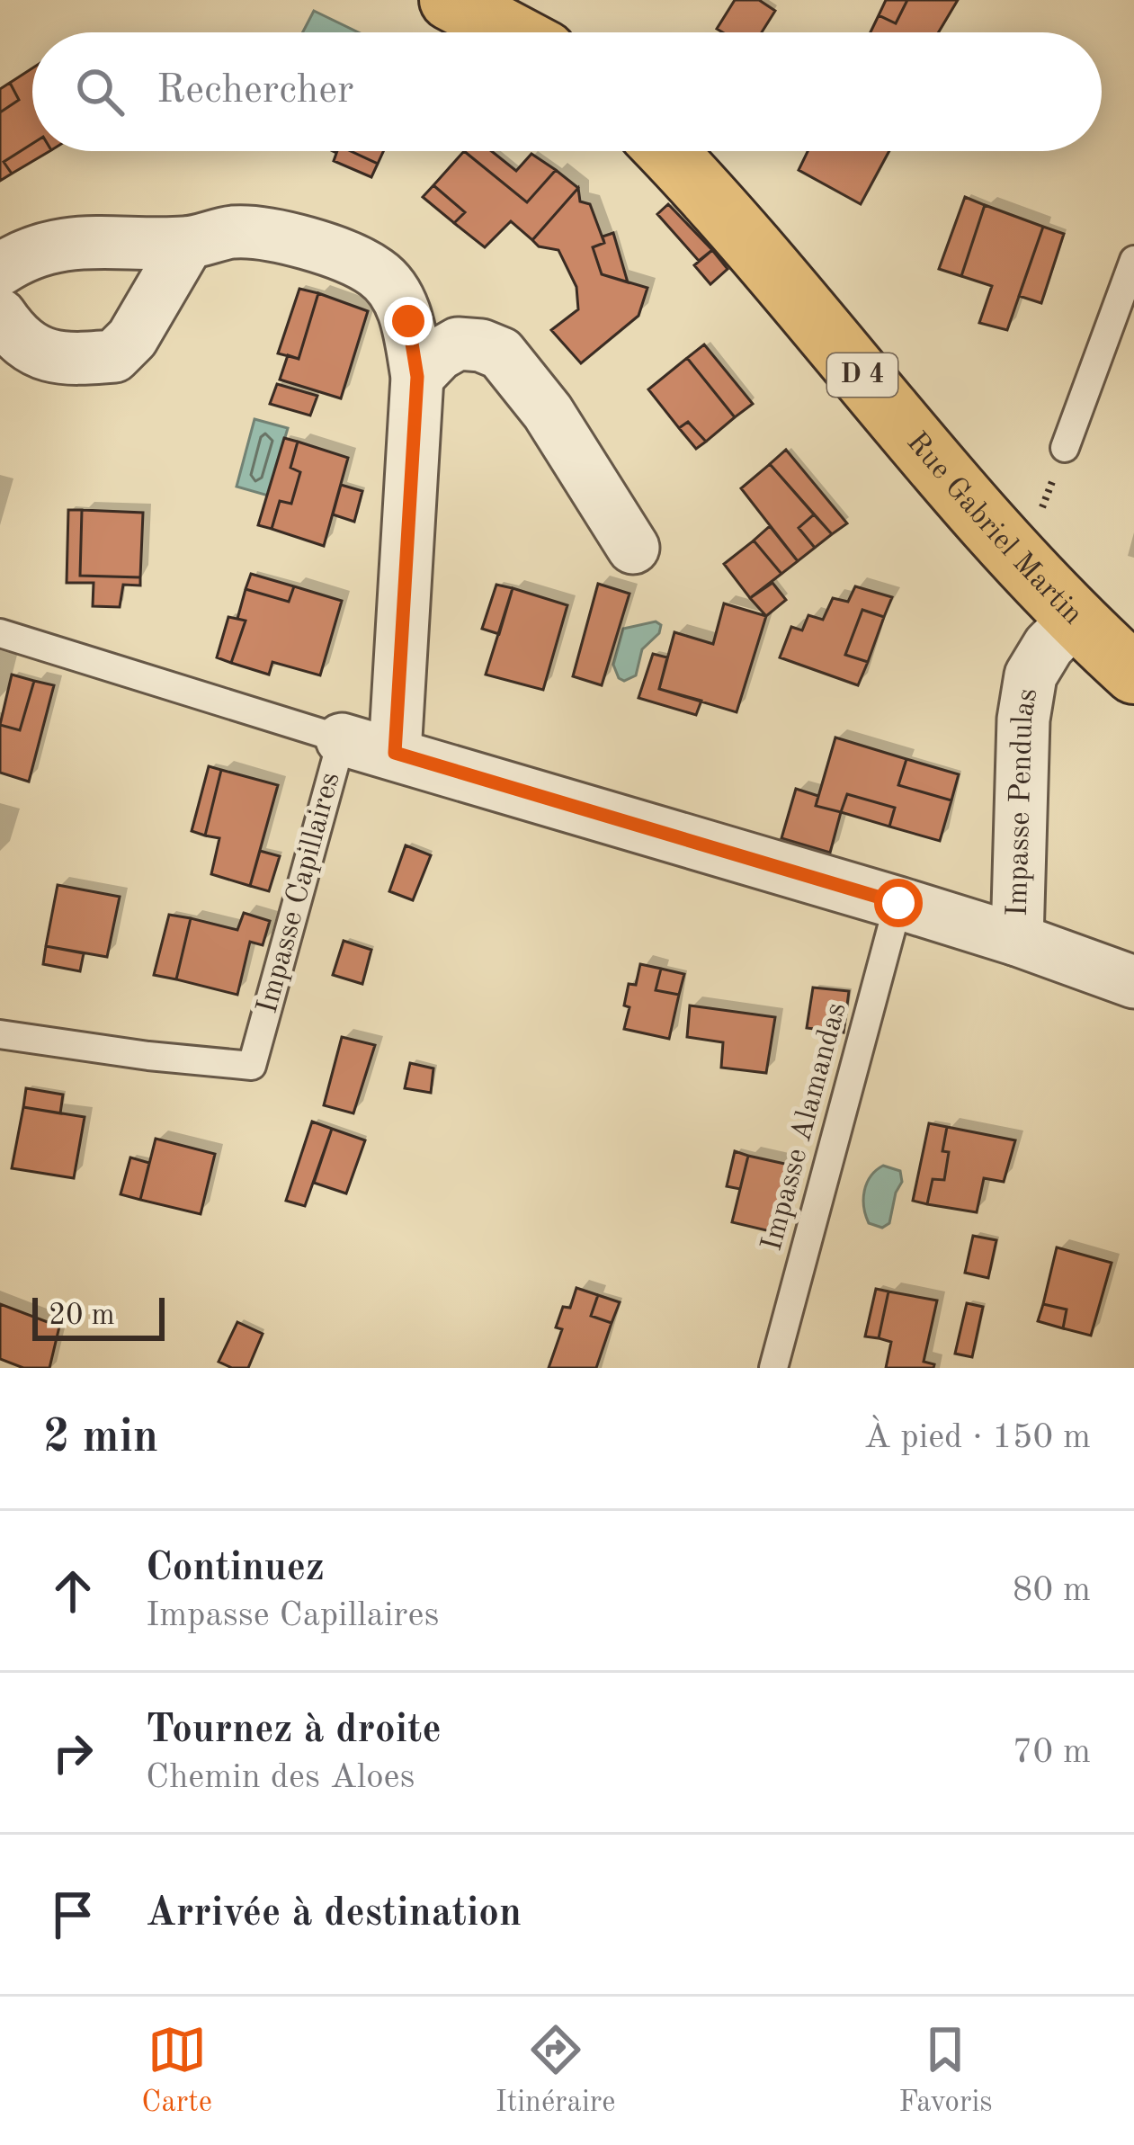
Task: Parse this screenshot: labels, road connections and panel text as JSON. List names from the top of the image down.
{
  "streets": {
    "main road": ["D 4", "Rue Gabriel Martin"],
    "street": ["Impasse Pendulas", "Impasse Capillaires"],
    "lane": ["Impasse Alamandas"]
  },
  "crossings": [
    ["Rue Gabriel Martin", "Impasse Pendulas"],
    ["Impasse Pendulas", "Impasse Capillaires"],
    ["Impasse Capillaires", "Impasse Alamandas"]
  ],
  "scale_bar": "20 m",
  "page": {
    "search": "Rechercher",
    "scale": "20 m",
    "heading": ["2 min", "À pied · 150 m"],
    "list": [
      ["Continuez", "Impasse Capillaires", "80 m"],
      ["Tournez à droite", "Chemin des Aloes", "70 m"],
      "Arrivée à destination"
    ],
    "nav": ["Carte", "Itinéraire", "Favoris"]
  }
}
